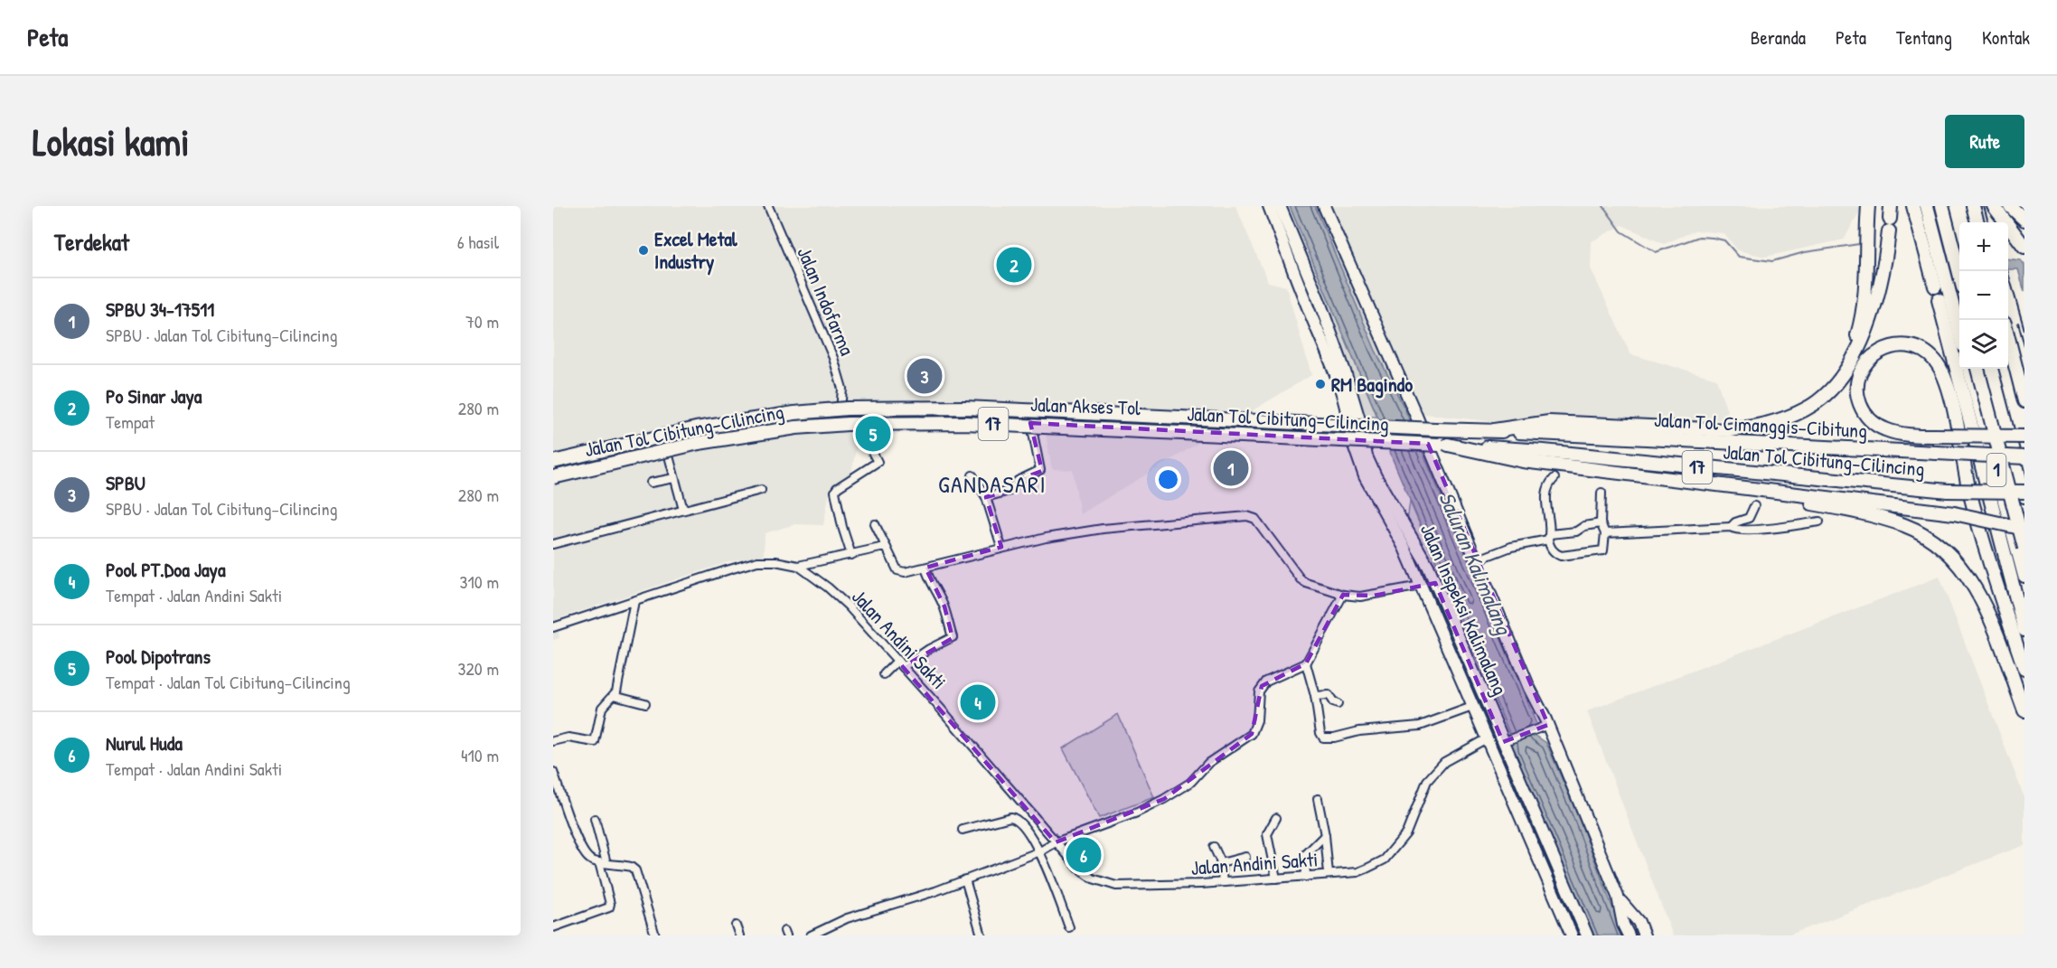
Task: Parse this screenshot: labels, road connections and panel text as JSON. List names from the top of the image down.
{
  "streets": {
    "highway": [
      "Jalan Tol Cibitung–Cilincing",
      "17",
      "Jalan Tol Cimanggis–Cibitung",
      "1"
    ],
    "main road": ["Jalan Akses Tol", "Jalan Inspeksi Kalimalang"],
    "street": ["Jalan Indofarma", "Jalan Andini Sakti"]
  },
  "crossings": [
    ["Jalan Indofarma", "Jalan Akses Tol"],
    ["Jalan Akses Tol", "Jalan Tol Cibitung–Cilincing"],
    ["Jalan Akses Tol", "Jalan Inspeksi Kalimalang"],
    ["Jalan Tol Cibitung–Cilincing", "Jalan Tol Cimanggis–Cibitung"],
    ["Jalan Inspeksi Kalimalang", "Jalan Andini Sakti"]
  ],
  "districts": ["GANDASARI"],
  "water": ["Saluran Kalimalang"],
  "places": ["Excel Metal Industry", "RM Bagindo"],
  "page": {
    "header": "Peta",
    "nav": [
      "Beranda",
      "Peta",
      "Tentang",
      "Kontak"
    ],
    "buttons": "Rute",
    "title": "Lokasi kami",
    "heading": ["Terdekat", "6 hasil"],
    "map_buttons": ["+", "−"],
    "pins": [
      "2",
      "3",
      "5",
      "1",
      "4",
      "6"
    ],
    "list": [
      {
        "mark": "1",
        "name": "SPBU 34-17511",
        "note": "SPBU · Jalan Tol Cibitung–Cilincing",
        "value": "70 m"
      },
      {
        "mark": "2",
        "name": "Po Sinar Jaya",
        "note": "Tempat",
        "value": "280 m"
      },
      {
        "mark": "3",
        "name": "SPBU",
        "note": "SPBU · Jalan Tol Cibitung–Cilincing",
        "value": "280 m"
      },
      {
        "mark": "4",
        "name": "Pool PT.Doa Jaya",
        "note": "Tempat · Jalan Andini Sakti",
        "value": "310 m"
      },
      {
        "mark": "5",
        "name": "Pool Dipotrans",
        "note": "Tempat · Jalan Tol Cibitung–Cilincing",
        "value": "320 m"
      },
      {
        "mark": "6",
        "name": "Nurul Huda",
        "note": "Tempat · Jalan Andini Sakti",
        "value": "410 m"
      }
    ]
  }
}
